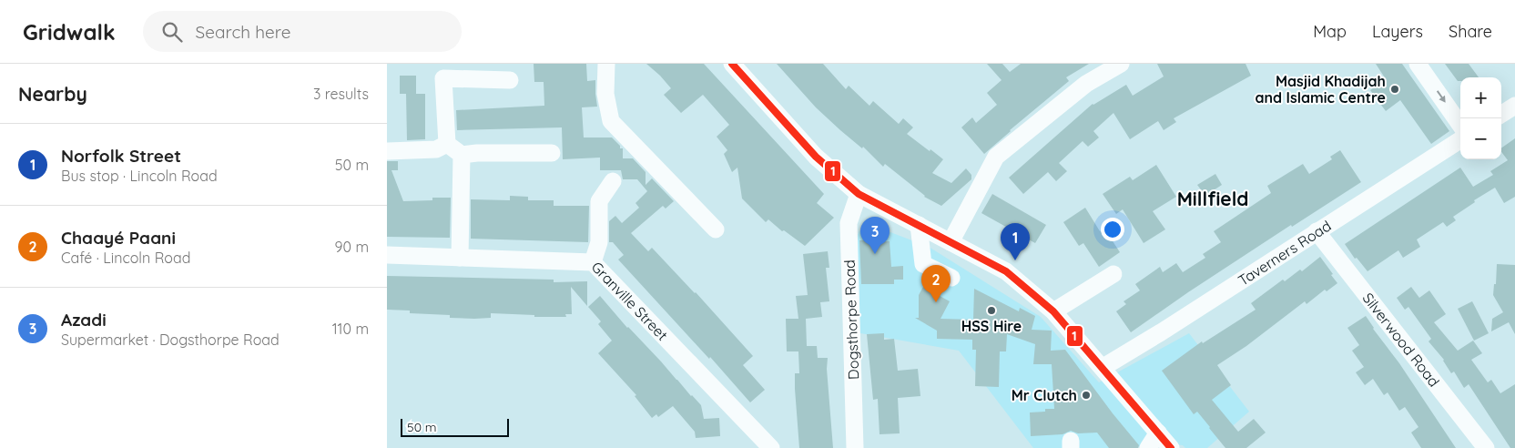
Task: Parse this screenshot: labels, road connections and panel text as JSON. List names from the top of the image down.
{
  "streets": {
    "street": [
      "Taverners Road",
      "Granville Street",
      "Dogsthorpe Road",
      "Silverwood Road"
    ]
  },
  "crossings": [
    ["Taverners Road", "Silverwood Road"]
  ],
  "districts": ["Millfield"],
  "places": ["Masjid Khadijah and Islamic Centre", "HSS Hire", "Mr Clutch"],
  "lines": ["transit line 1"],
  "scale_bar": "50 m",
  "page": {
    "header": "Gridwalk",
    "search": "Search here",
    "nav": ["Map", "Layers", "Share"],
    "heading": ["Nearby", "3 results"],
    "map_buttons": ["+", "−"],
    "list": [
      {
        "mark": "1",
        "name": "Norfolk Street",
        "note": "Bus stop · Lincoln Road",
        "value": "50 m"
      },
      {
        "mark": "2",
        "name": "Chaayé Paani",
        "note": "Café · Lincoln Road",
        "value": "90 m"
      },
      {
        "mark": "3",
        "name": "Azadi",
        "note": "Supermarket · Dogsthorpe Road",
        "value": "110 m"
      }
    ],
    "pins": ["3", "1", "2"],
    "scale": "50 m"
  }
}
